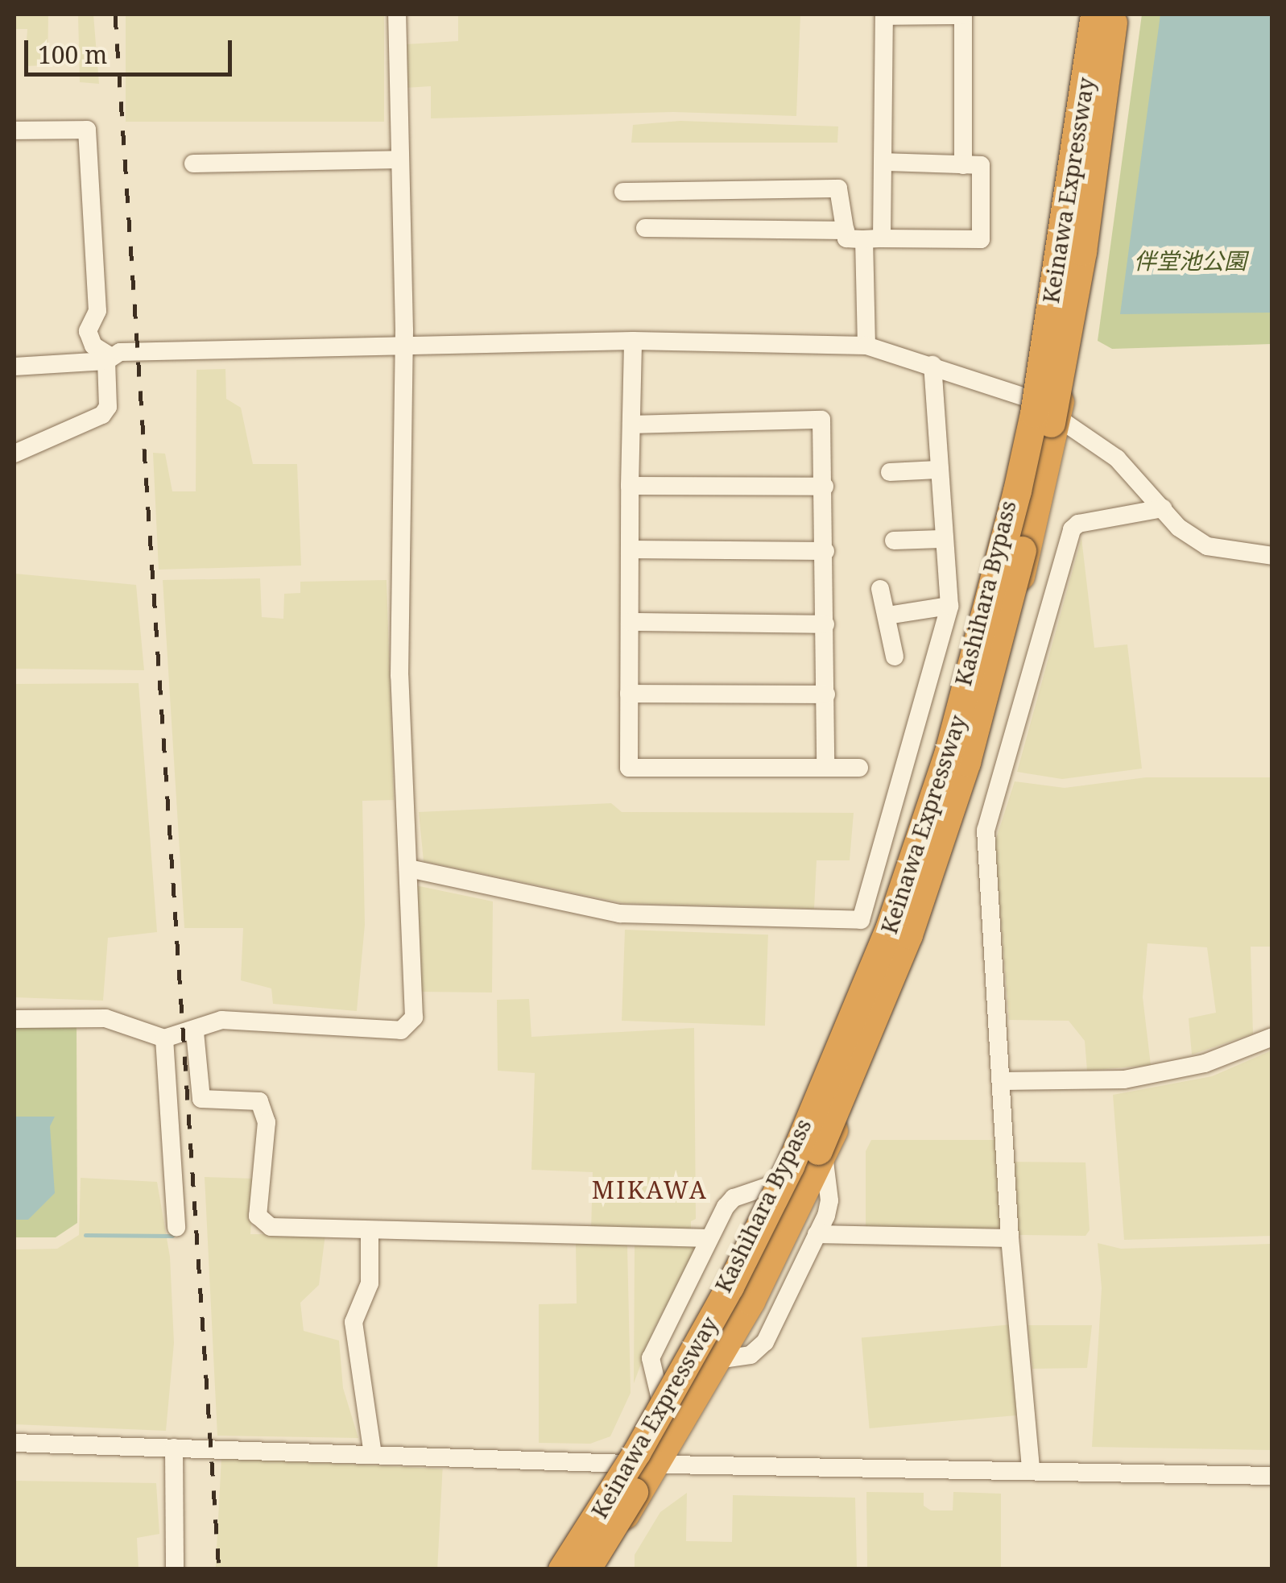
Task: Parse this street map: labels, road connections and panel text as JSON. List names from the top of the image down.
{
  "streets": {
    "highway": ["Keinawa Expressway", "Kashihara Bypass"]
  },
  "crossings": [
    ["Keinawa Expressway", "Kashihara Bypass"]
  ],
  "districts": ["MIKAWA"],
  "parks": ["伴堂池公園"],
  "scale_bar": "100 m"
}
